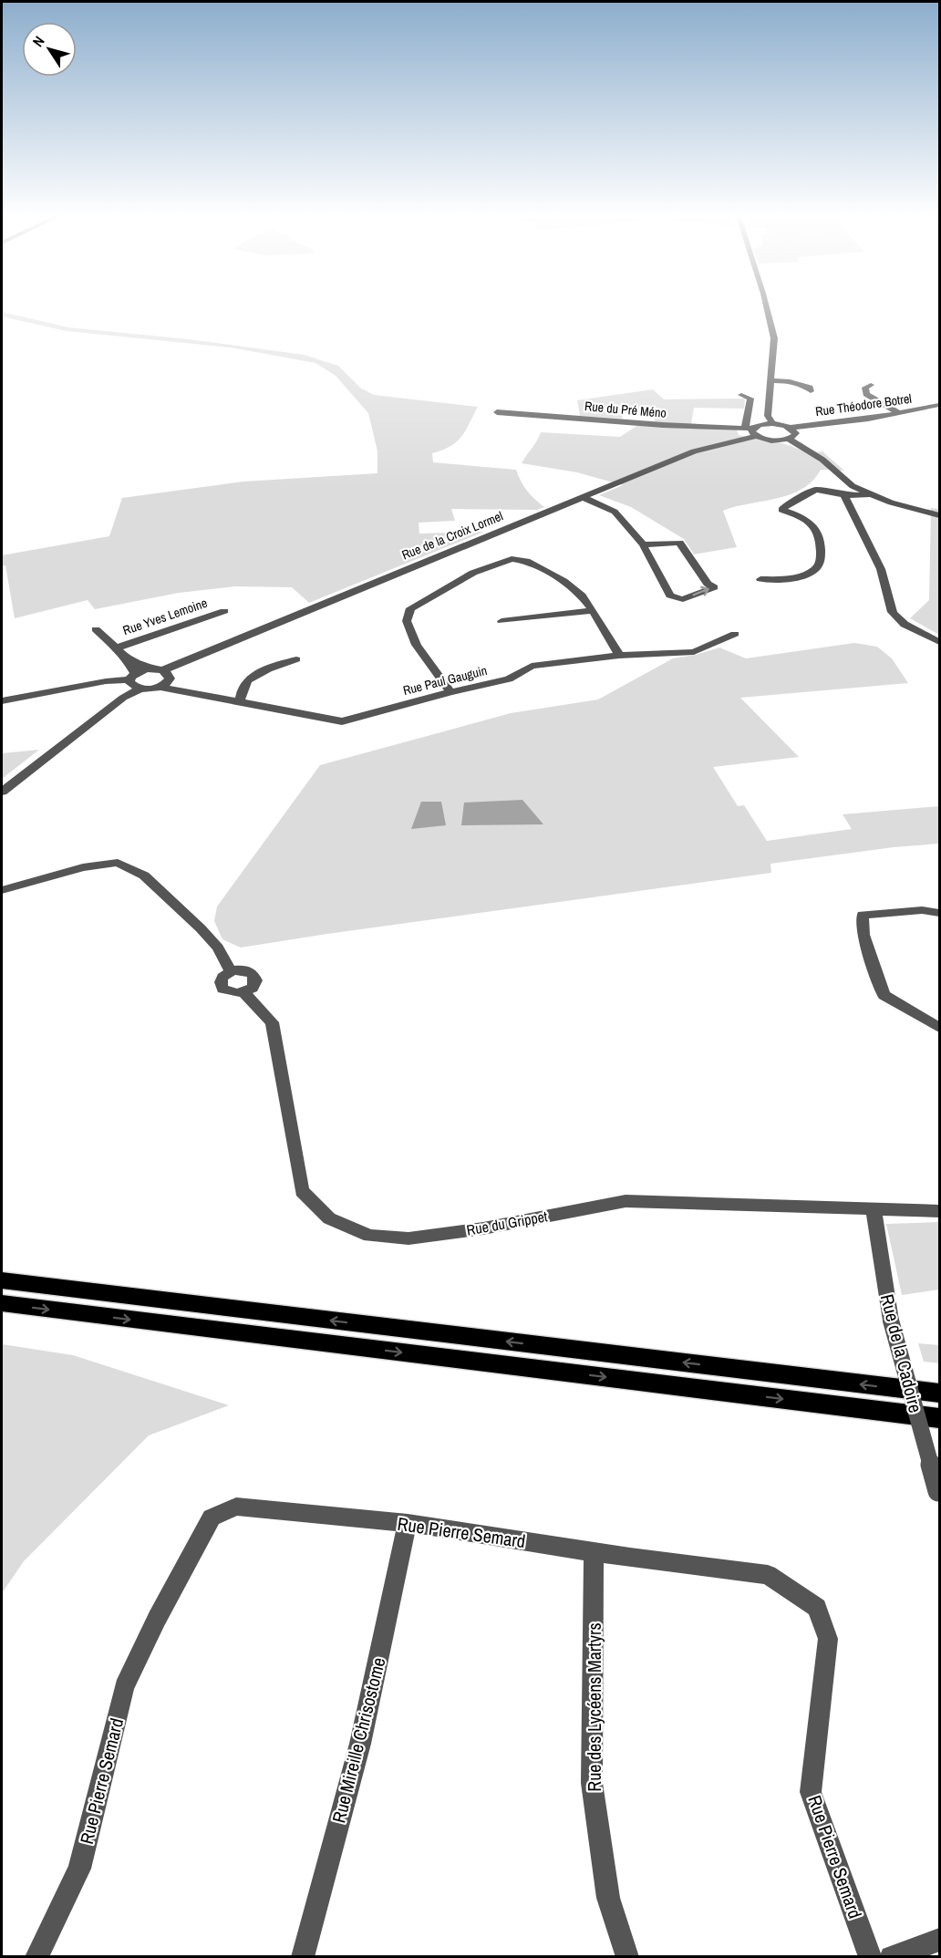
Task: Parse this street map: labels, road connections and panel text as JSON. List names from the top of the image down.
{
  "streets": {
    "street": [
      "Rue Théodore Botrel",
      "Rue du Pré Méno",
      "Rue de la Croix Lormel",
      "Rue Yves Lemoine",
      "Rue Paul Gauguin",
      "Rue du Grippet",
      "Rue de la Cadoire",
      "Rue Pierre Semard",
      "Rue des Lycéens Martyrs",
      "Rue Mireille Chrisostome"
    ]
  },
  "crossings": [
    ["Rue du Pré Méno", "Rue de la Croix Lormel"],
    ["Rue de la Croix Lormel", "Rue Yves Lemoine"],
    ["Rue du Grippet", "Rue de la Cadoire"],
    ["Rue Pierre Semard", "Rue des Lycéens Martyrs"],
    ["Rue Pierre Semard", "Rue Mireille Chrisostome"]
  ],
  "north": "top left"
}
